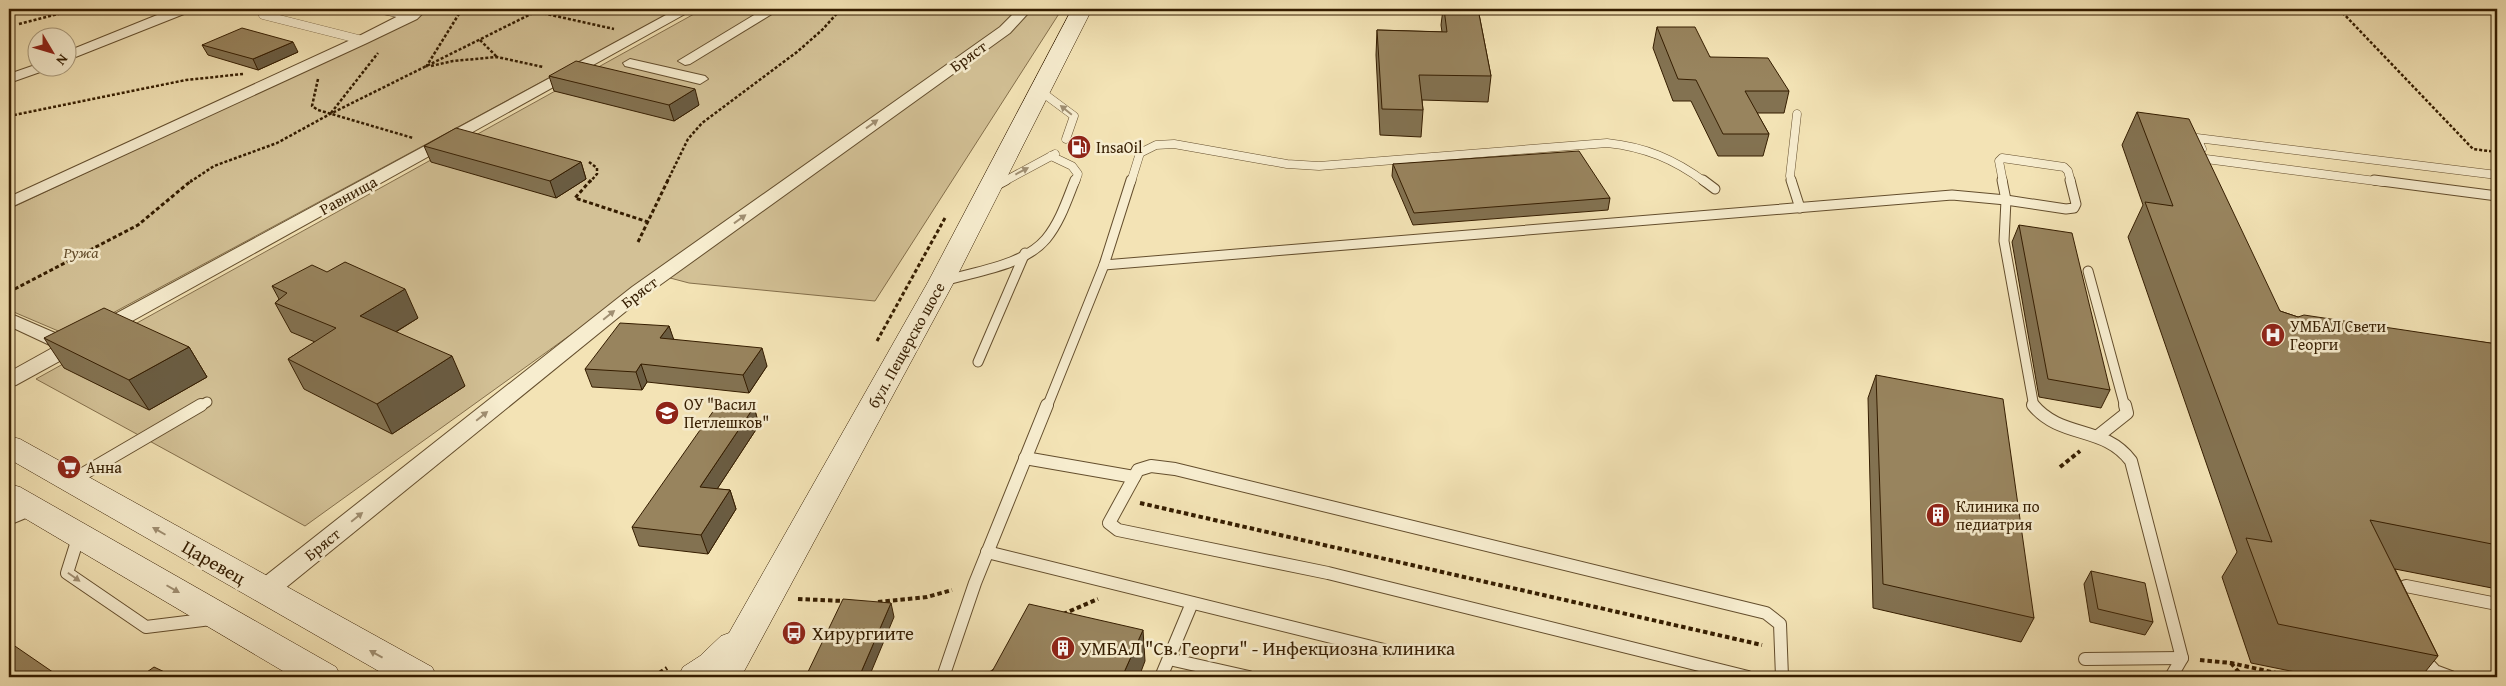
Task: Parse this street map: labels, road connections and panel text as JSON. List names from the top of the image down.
{
  "streets": {
    "main road": ["бул. Пещерско шосе", "Царевец"],
    "street": ["Бряст", "Равнища"]
  },
  "crossings": [
    ["Бряст", "Царевец"]
  ],
  "one_way": ["Бряст"],
  "parks": ["Ружа"],
  "places": {
    "fuel station": ["InsaOil"],
    "hospital": ["УМБАЛ Свети Георги"],
    "school or university": ["ОУ \"Васил Петлешков\""],
    "supermarket": ["Анна"],
    "building": ["Клиника по педиатрия", "УМБАЛ \"Св. Георги\" - Инфекциозна клиника"],
    "bus stop": ["Хирургиите"]
  },
  "north": "bottom right"
}
